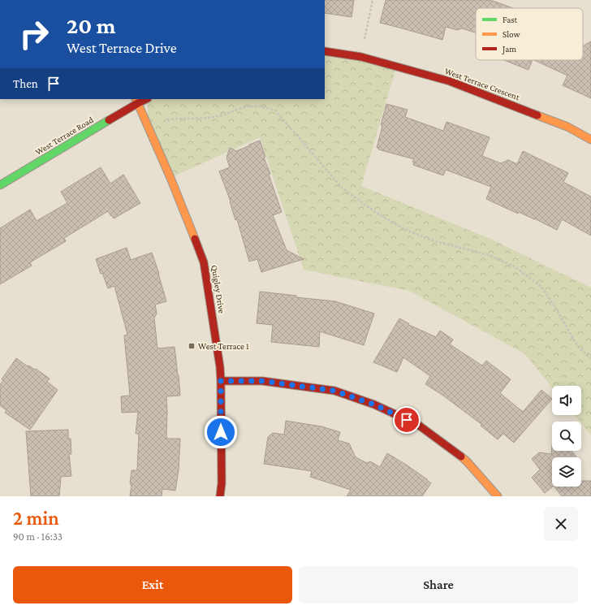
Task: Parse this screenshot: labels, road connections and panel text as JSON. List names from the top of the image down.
{
  "streets": {
    "street": ["West Terrace Crescent", "West Terrace Road", "Quigley Drive"]
  },
  "crossings": [
    ["West Terrace Road", "Quigley Drive"]
  ],
  "places": {
    "transit": ["West Terrace 1"]
  },
  "legend": ["Fast", "Slow", "Jam"],
  "page": {
    "turn": ["20 m", "West Terrace Drive"],
    "then": "Then",
    "heading": ["2 min", "90 m · 16:33"],
    "buttons": ["Exit", "Share"]
  }
}
